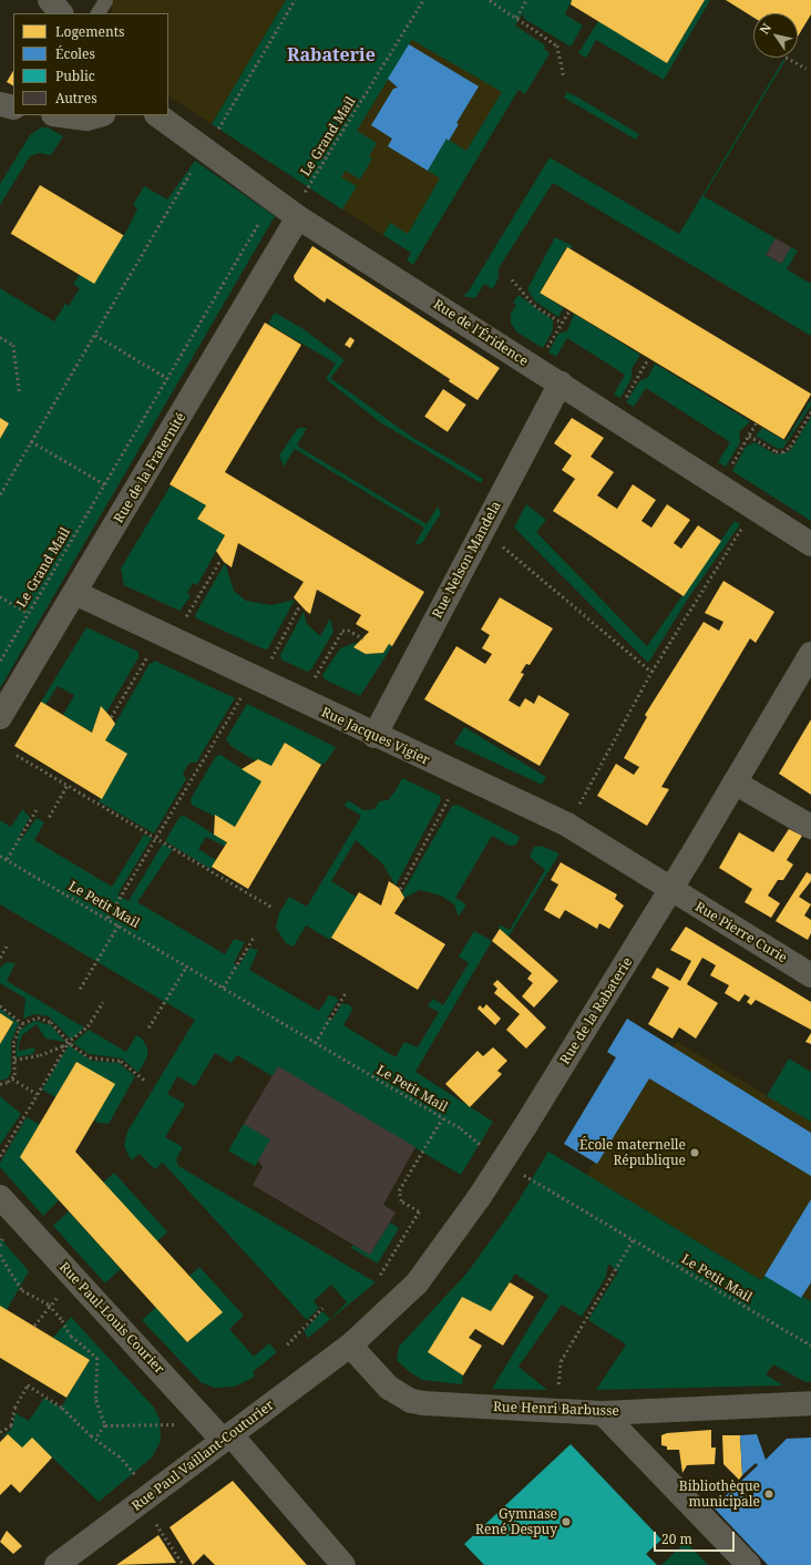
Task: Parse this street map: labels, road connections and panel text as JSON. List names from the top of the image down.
{
  "streets": {
    "street": [
      "Rue de l'Éridence",
      "Rue de la Fraternité",
      "Rue Nelson Mandela",
      "Rue Jacques Vigier",
      "Rue Pierre Curie",
      "Rue de la Rabaterie",
      "Rue Paul-Louis Courier",
      "Rue Henri Barbusse",
      "Rue Paul Vaillant-Couturier"
    ],
    "path": ["Le Grand Mail", "Le Petit Mail"]
  },
  "crossings": [
    ["Le Grand Mail", "Rue de l'Éridence"],
    ["Rue de l'Éridence", "Rue de la Fraternité"],
    ["Rue de l'Éridence", "Rue Nelson Mandela"],
    ["Rue de la Fraternité", "Rue Jacques Vigier"],
    ["Rue Nelson Mandela", "Rue Jacques Vigier"],
    ["Rue Jacques Vigier", "Rue Pierre Curie"],
    ["Rue Jacques Vigier", "Rue de la Rabaterie"],
    ["Le Petit Mail", "Rue de la Rabaterie"],
    ["Rue Pierre Curie", "Rue de la Rabaterie"],
    ["Rue de la Rabaterie", "Rue Henri Barbusse"],
    ["Rue de la Rabaterie", "Rue Paul Vaillant-Couturier"],
    ["Rue Paul-Louis Courier", "Rue Paul Vaillant-Couturier"],
    ["Rue Henri Barbusse", "Rue Paul Vaillant-Couturier"]
  ],
  "districts": ["Rabaterie"],
  "places": ["École maternelle République", "Bibliothèque municipale", "Gymnase René Despuy"],
  "legend": [
    "Logements",
    "Écoles",
    "Public",
    "Autres"
  ],
  "scale_bar": "20 m",
  "north": "top left"
}
